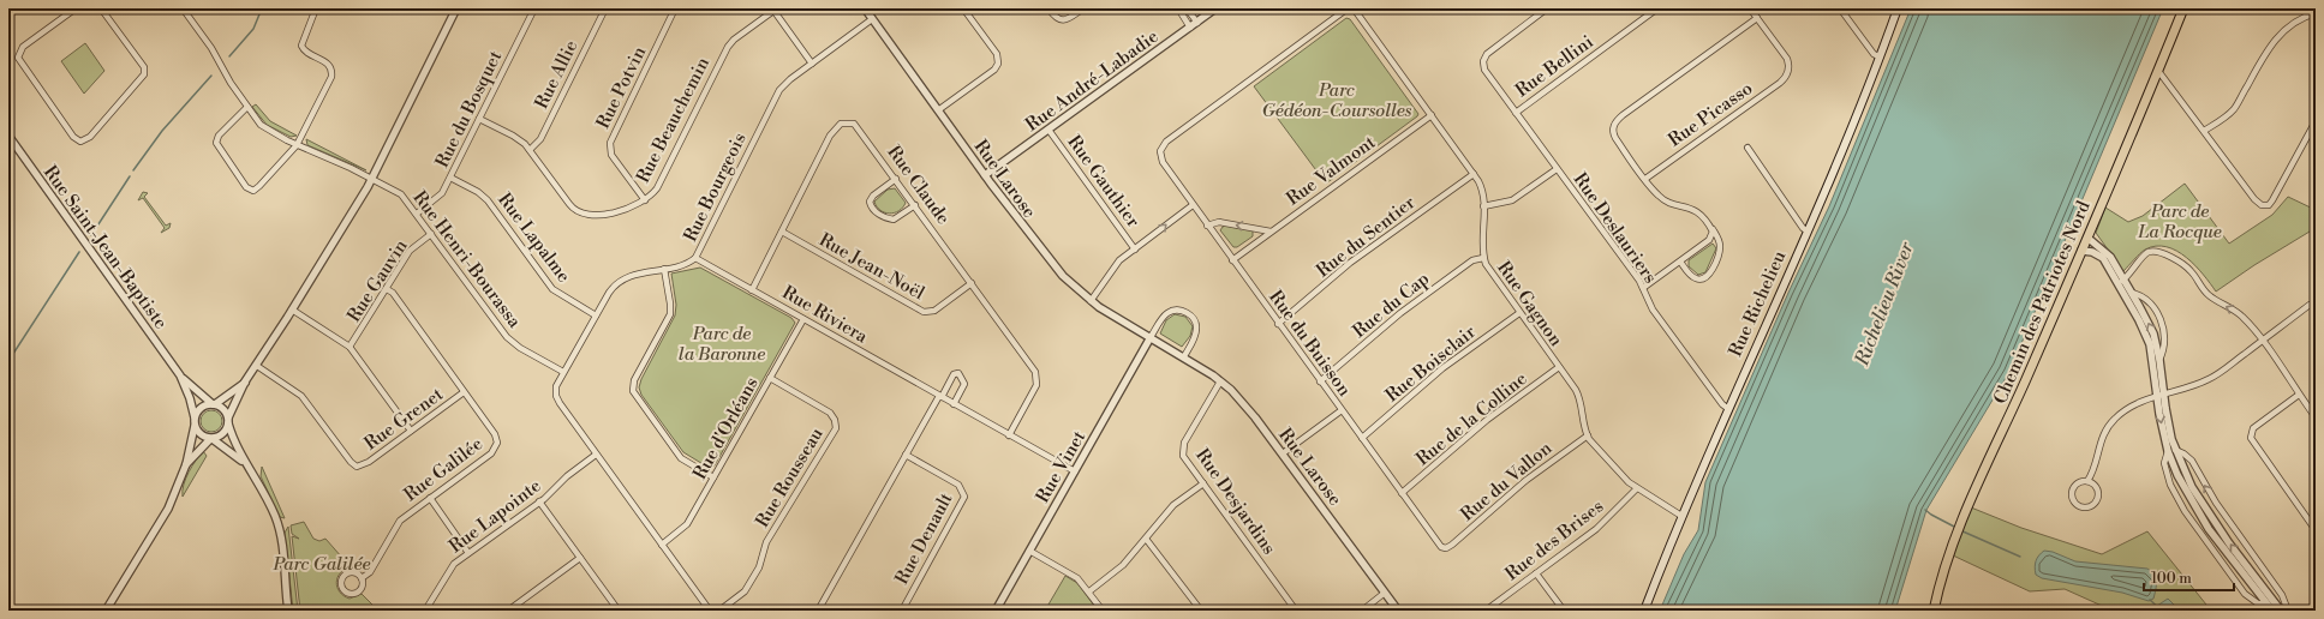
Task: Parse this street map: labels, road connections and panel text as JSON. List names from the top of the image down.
{
  "streets": {
    "main road": ["Chemin des Patriotes Nord", "Rue Richelieu"],
    "street": [
      "Rue Bellini",
      "Rue Allie",
      "Rue André-Labadie",
      "Rue Potvin",
      "Rue du Bosquet",
      "Rue Picasso",
      "Rue Beauchemin",
      "Rue Valmont",
      "Rue Larose",
      "Rue Gauthier",
      "Rue Claude",
      "Rue Bourgeois",
      "Rue Deslauriers",
      "Rue du Sentier",
      "Rue Lapalme",
      "Rue Saint-Jean-Baptiste",
      "Rue Henri-Bourassa",
      "Rue Jean-Noël",
      "Rue Gauvin",
      "Rue Gagnon",
      "Rue du Cap",
      "Rue Riviera",
      "Rue du Buisson",
      "Rue Boisclair",
      "Rue Grenet",
      "Rue de la Colline",
      "Rue d'Orléans",
      "Rue Vinet",
      "Rue Galilée",
      "Rue Rousseau",
      "Rue du Vallon",
      "Rue Desjardins",
      "Rue Lapointe",
      "Rue Denault",
      "Rue des Brises"
    ]
  },
  "crossings": [
    ["Rue Bellini", "Rue Deslauriers"],
    ["Rue Allie", "Rue Beauchemin"],
    ["Rue André-Labadie", "Rue Larose"],
    ["Rue André-Labadie", "Rue Gauthier"],
    ["Rue Potvin", "Rue Beauchemin"],
    ["Rue du Bosquet", "Rue Beauchemin"],
    ["Rue du Bosquet", "Rue Lapalme"],
    ["Rue du Bosquet", "Rue Henri-Bourassa"],
    ["Rue Valmont", "Rue Gagnon"],
    ["Rue Valmont", "Rue du Buisson"],
    ["Rue Larose", "Rue Bourgeois"],
    ["Rue Larose", "Rue Vinet"],
    ["Rue Larose", "Rue Desjardins"],
    ["Rue Claude", "Rue Jean-Noël"],
    ["Rue Claude", "Rue Riviera"],
    ["Rue Bourgeois", "Rue Lapalme"],
    ["Rue Bourgeois", "Rue Henri-Bourassa"],
    ["Rue Bourgeois", "Rue Riviera"],
    ["Rue Bourgeois", "Rue d'Orléans"],
    ["Rue Bourgeois", "Rue Lapointe"],
    ["Rue Deslauriers", "Rue Richelieu"],
    ["Rue du Sentier", "Rue Gagnon"],
    ["Rue du Sentier", "Rue du Buisson"],
    ["Rue Henri-Bourassa", "Rue Gauvin"],
    ["Rue Gauvin", "Rue Galilée"],
    ["Rue Gagnon", "Rue Richelieu"],
    ["Rue Gagnon", "Rue du Cap"],
    ["Rue Gagnon", "Rue Boisclair"],
    ["Rue Gagnon", "Rue de la Colline"],
    ["Rue Gagnon", "Rue du Vallon"],
    ["Rue Gagnon", "Rue des Brises"],
    ["Rue du Cap", "Rue du Buisson"],
    ["Rue Riviera", "Rue d'Orléans"],
    ["Rue Riviera", "Rue Vinet"],
    ["Rue du Buisson", "Rue Boisclair"],
    ["Rue du Buisson", "Rue de la Colline"],
    ["Rue du Buisson", "Rue du Vallon"],
    ["Rue Grenet", "Rue Galilée"],
    ["Rue d'Orléans", "Rue Rousseau"]
  ],
  "water": ["Richelieu River"],
  "parks": [
    "Parc Gédéon-Coursolles",
    "Parc de La Rocque",
    "Parc de la Baronne",
    "Parc Galilée"
  ],
  "scale_bar": "100 m"
}
